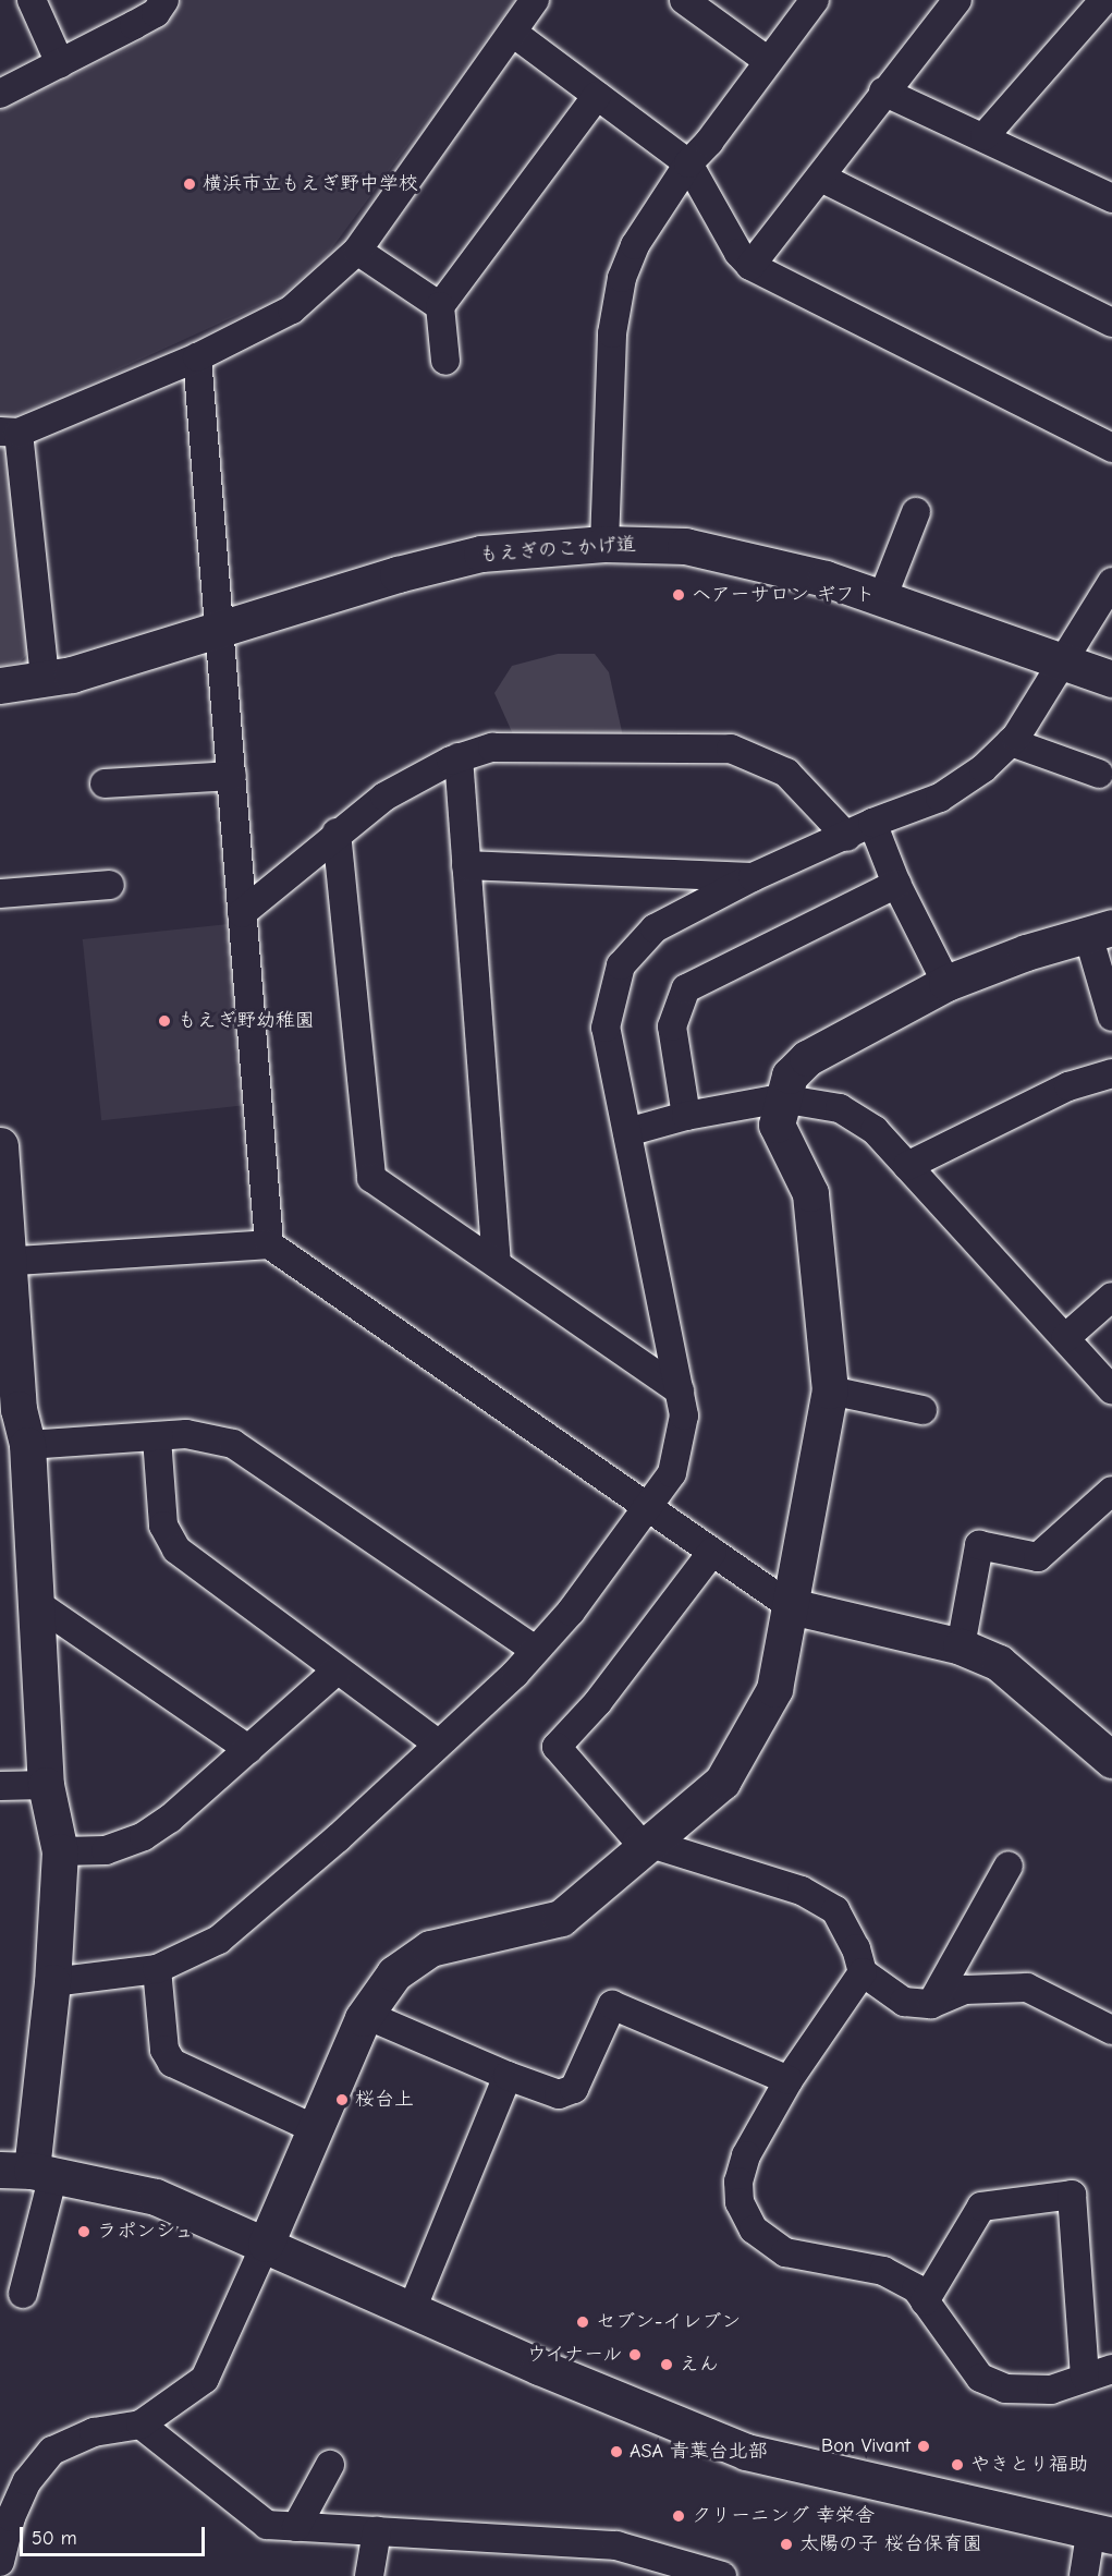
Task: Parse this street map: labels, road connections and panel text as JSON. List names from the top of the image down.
{
  "streets": {
    "street": ["もえぎのこかげ道"]
  },
  "places": [
    "横浜市立もえぎ野中学校",
    "ヘアーサロン ギフト",
    "もえぎ野幼稚園",
    "桜台上",
    "ラポンシュ",
    "セブン-イレブン",
    "ウイナール",
    "えん",
    "Bon Vivant",
    "ASA 青葉台北部",
    "やきとり福助",
    "クリーニング 幸栄舎",
    "太陽の子 桜台保育園"
  ],
  "scale_bar": "50 m"
}
